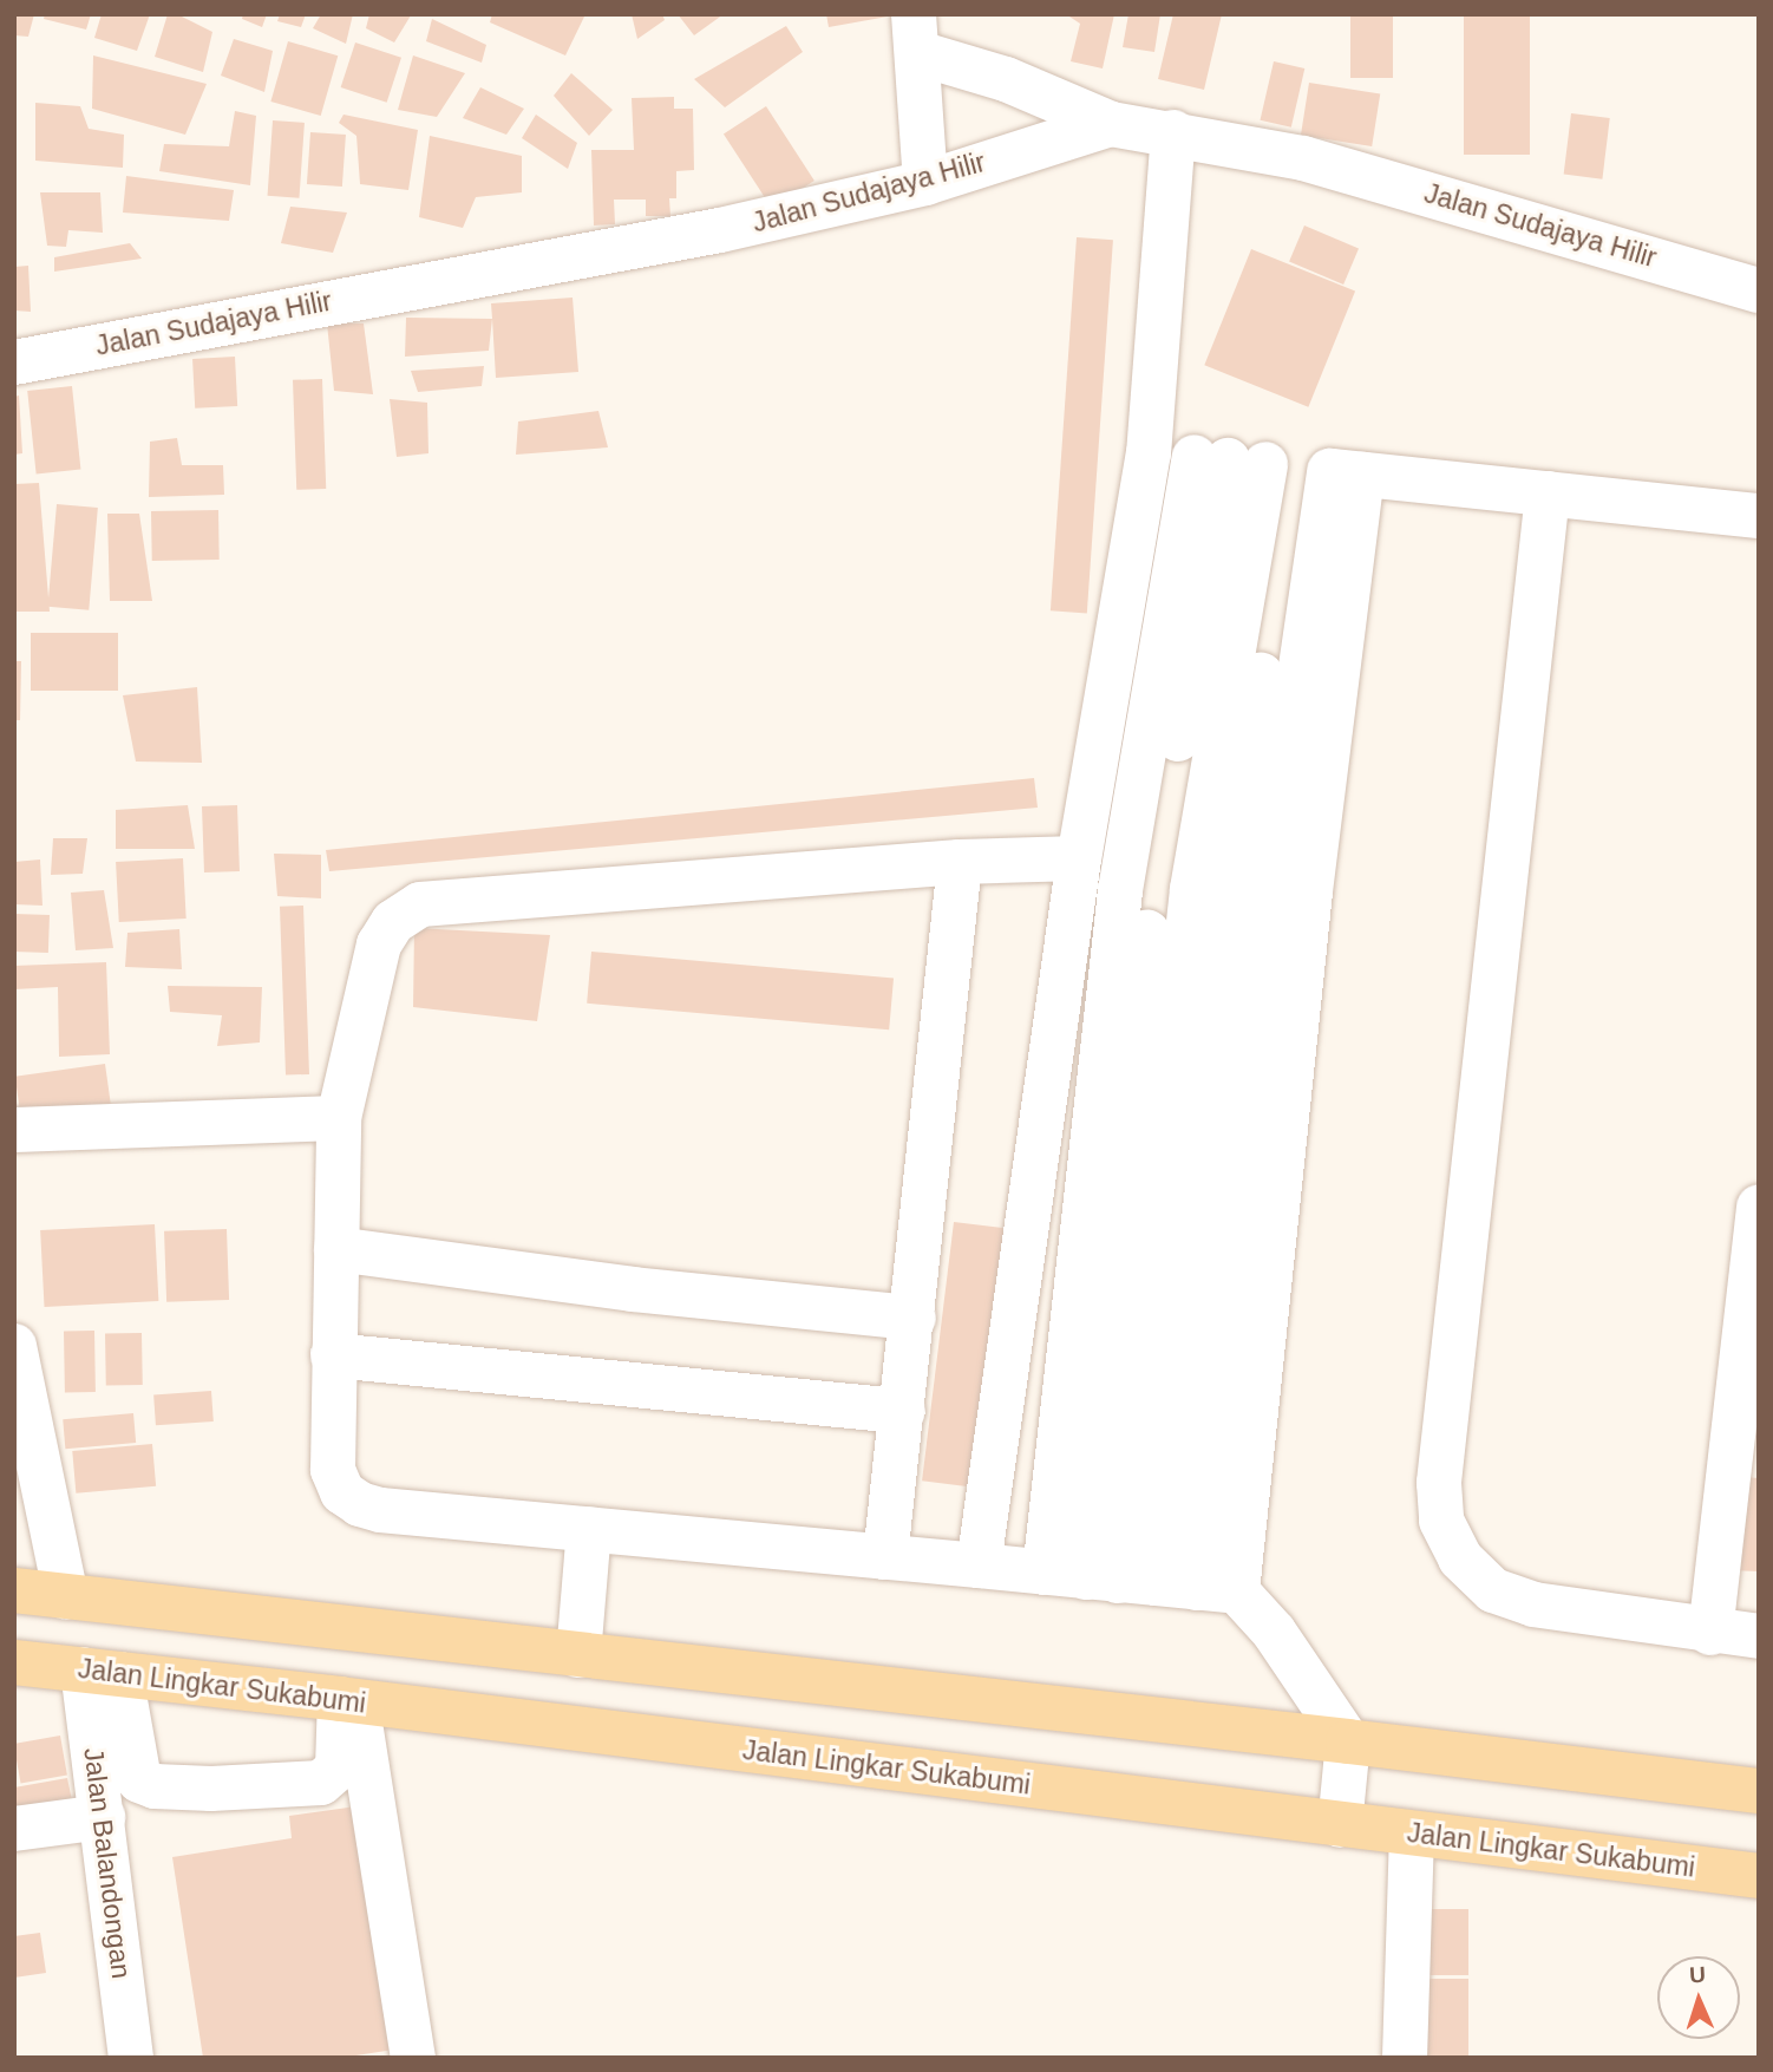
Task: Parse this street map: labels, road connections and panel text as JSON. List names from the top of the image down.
{
  "streets": {
    "main road": ["Jalan Lingkar Sukabumi"],
    "street": ["Jalan Sudajaya Hilir", "Jalan Balandongan"]
  },
  "crossings": [
    ["Jalan Lingkar Sukabumi", "Jalan Balandongan"]
  ],
  "north": "top"
}
